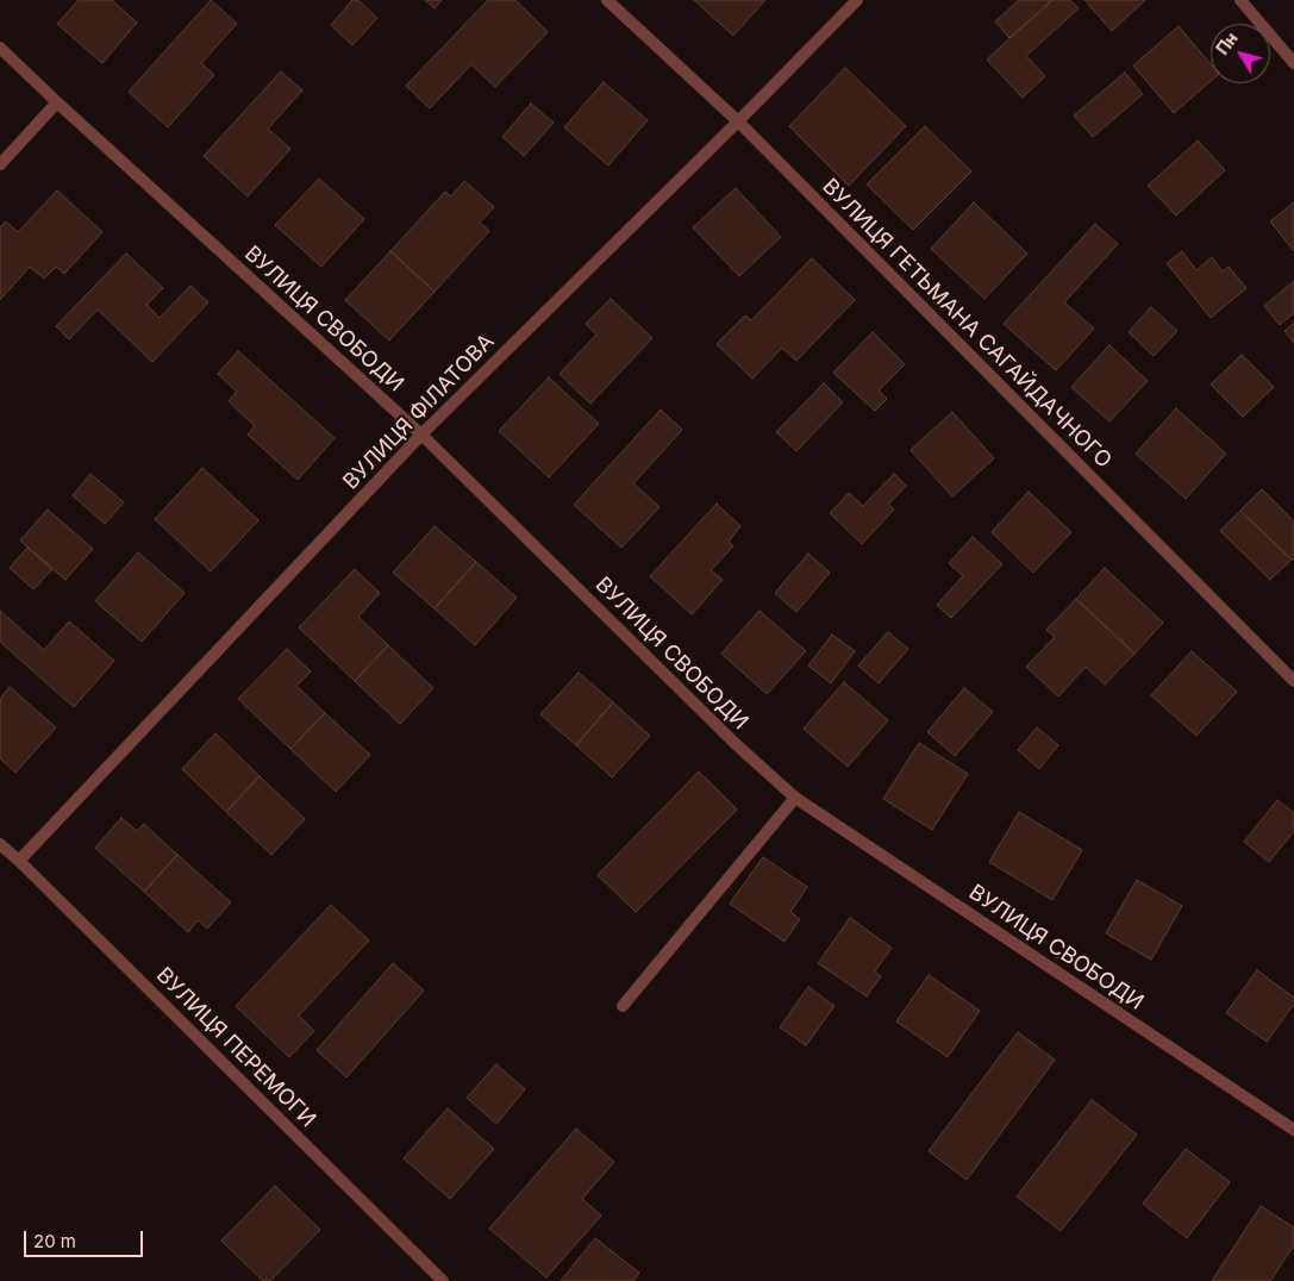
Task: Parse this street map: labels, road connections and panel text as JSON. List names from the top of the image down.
{
  "streets": {
    "street": [
      "ВУЛИЦЯ СВОБОДИ",
      "ВУЛИЦЯ ГЕТЬМАНА САГАЙДАЧНОГО",
      "ВУЛИЦЯ ФІЛАТОВА",
      "ВУЛИЦЯ ПЕРЕМОГИ"
    ]
  },
  "crossings": [
    ["ВУЛИЦЯ СВОБОДИ", "ВУЛИЦЯ ФІЛАТОВА"],
    ["ВУЛИЦЯ ГЕТЬМАНА САГАЙДАЧНОГО", "ВУЛИЦЯ ФІЛАТОВА"],
    ["ВУЛИЦЯ ФІЛАТОВА", "ВУЛИЦЯ ПЕРЕМОГИ"]
  ],
  "scale_bar": "20 m",
  "north": "top left"
}
